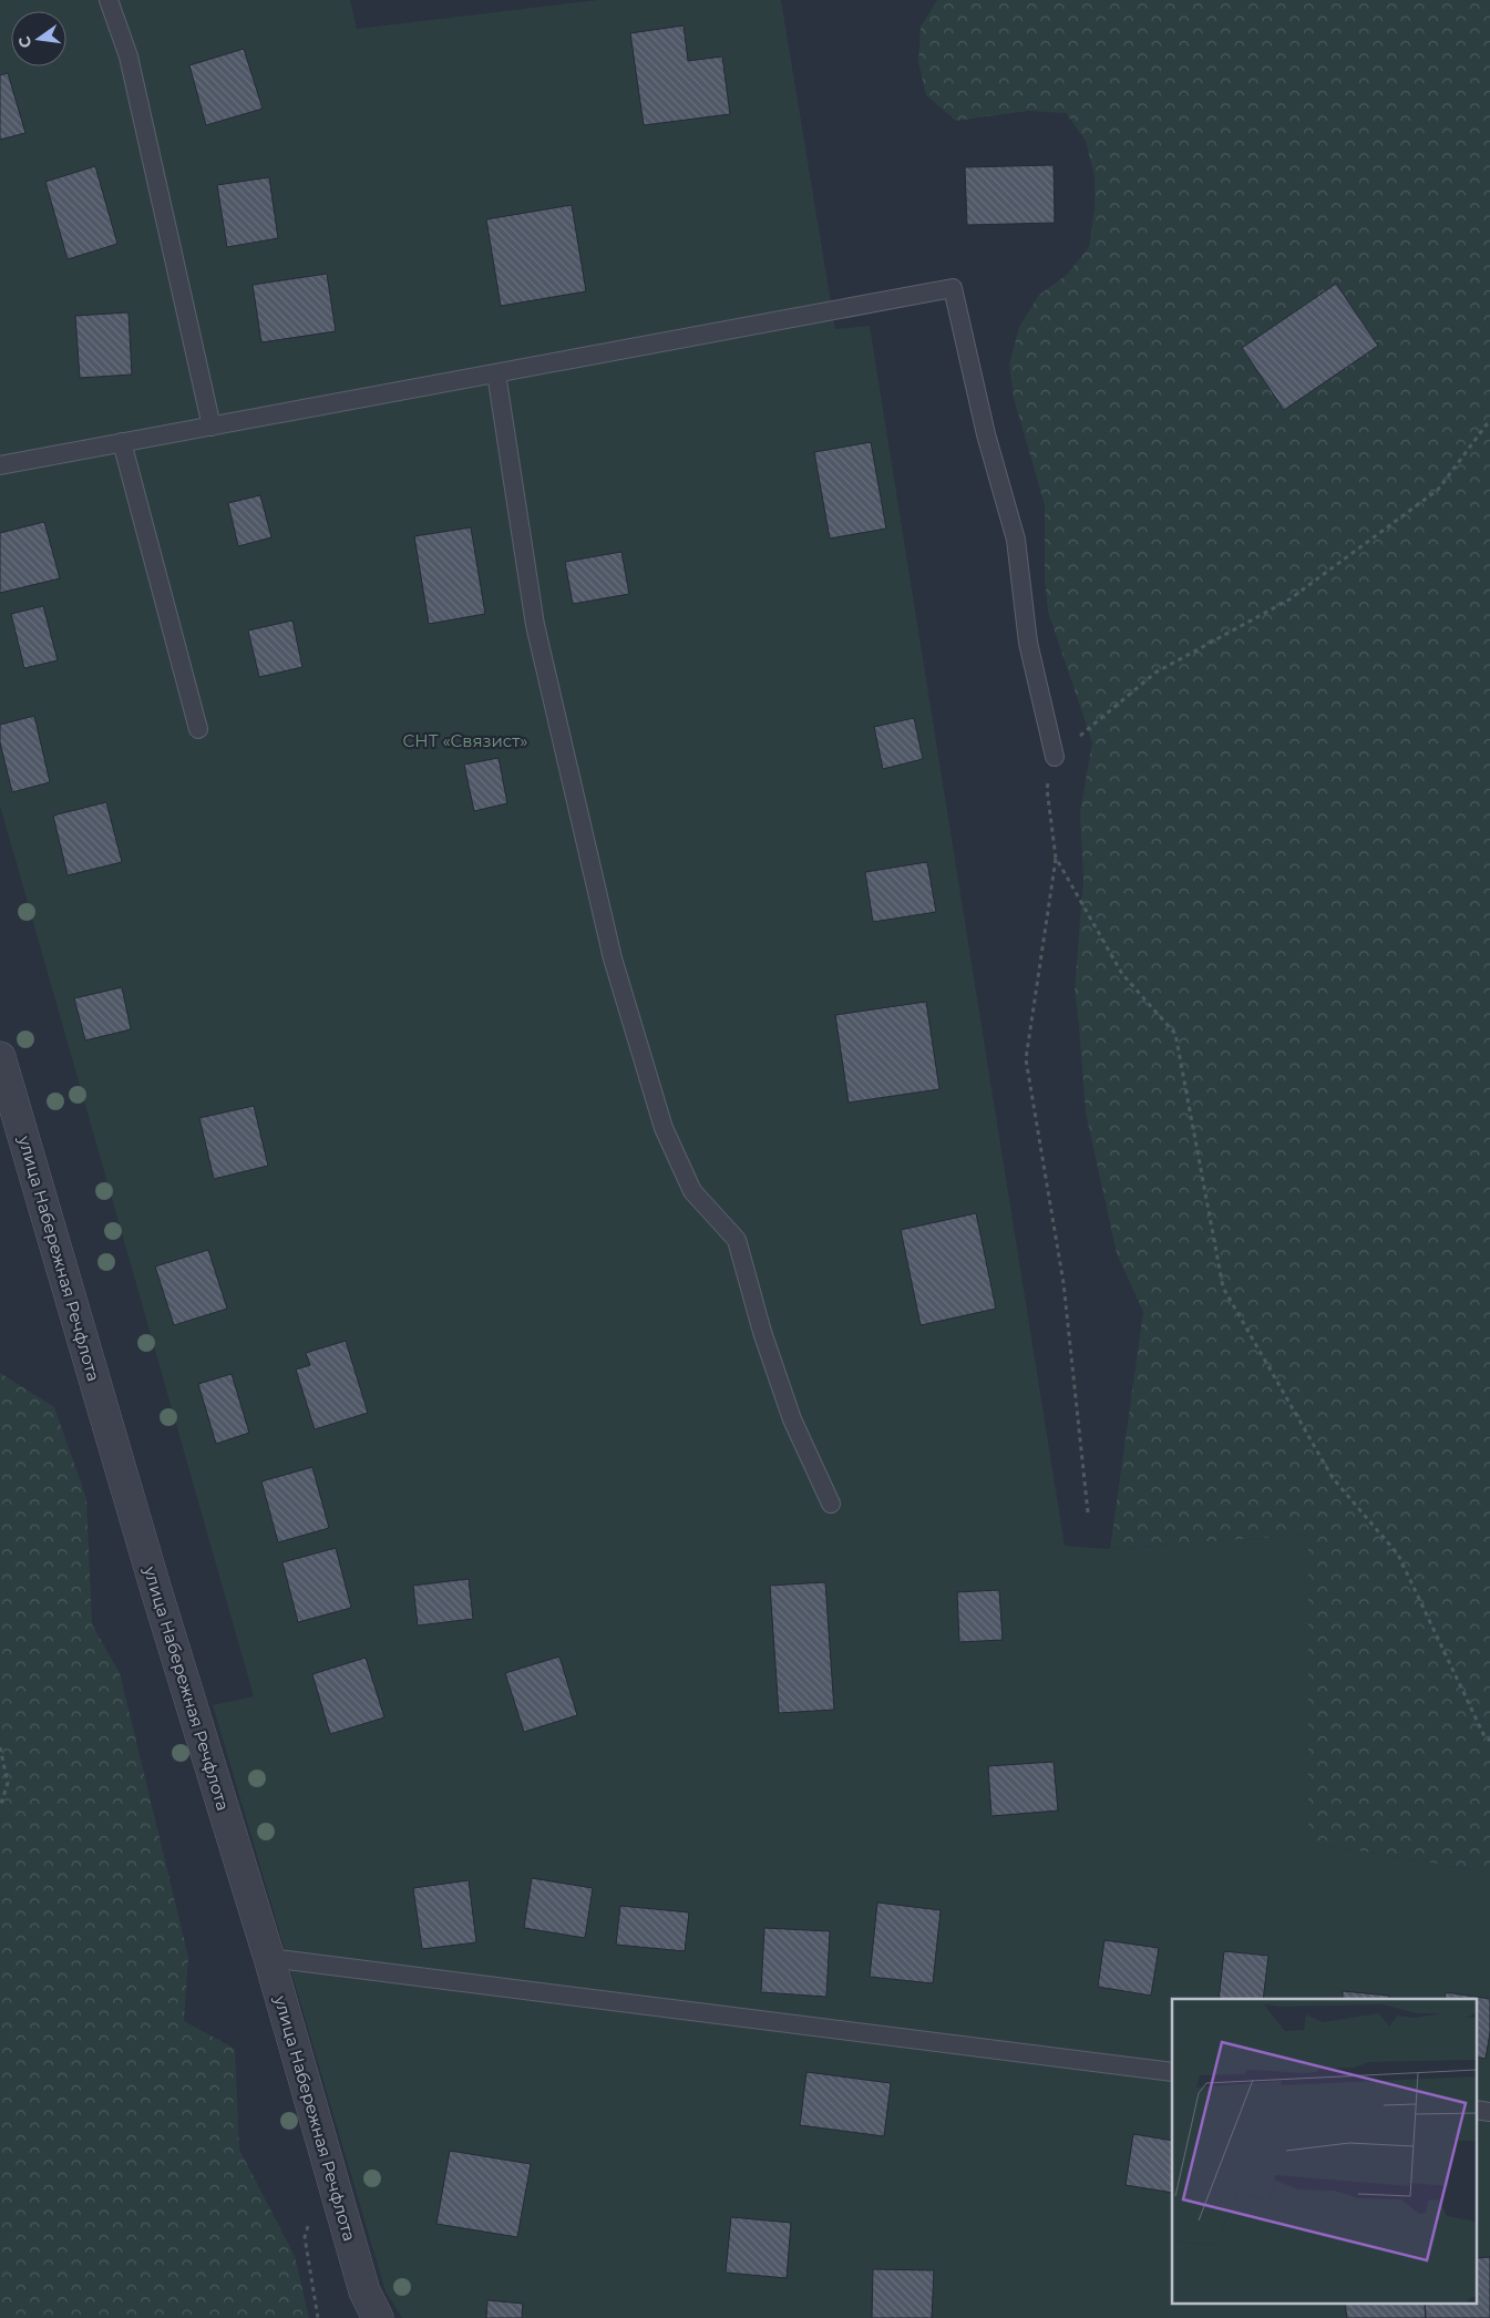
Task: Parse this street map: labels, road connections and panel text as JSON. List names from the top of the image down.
{
  "streets": {
    "street": ["улица Набережная Речфлота"]
  },
  "parks": ["СНТ «Связист»"],
  "north": "left"
}
